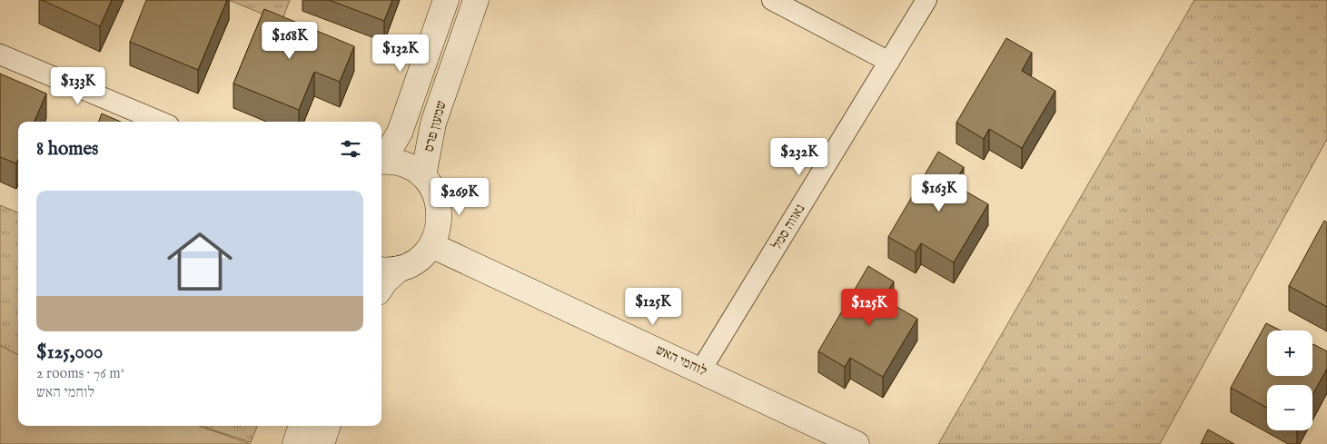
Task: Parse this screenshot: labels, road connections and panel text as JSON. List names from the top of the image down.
{
  "streets": {
    "street": ["שמעון פרס", "נאווה סמל", "לוחמי האש"]
  },
  "crossings": [
    ["נאווה סמל", "לוחמי האש"]
  ],
  "page": {
    "price": [
      "$168K",
      "$132K",
      "$133K",
      "$232K",
      "$163K",
      "$269K",
      "$125K",
      "$125K"
    ],
    "heading": "8 homes",
    "list": [
      {
        "name": "$125,000",
        "note": "2 rooms · 76 m² · לוחמי האש"
      }
    ],
    "map_buttons": ["+", "−"]
  }
}
